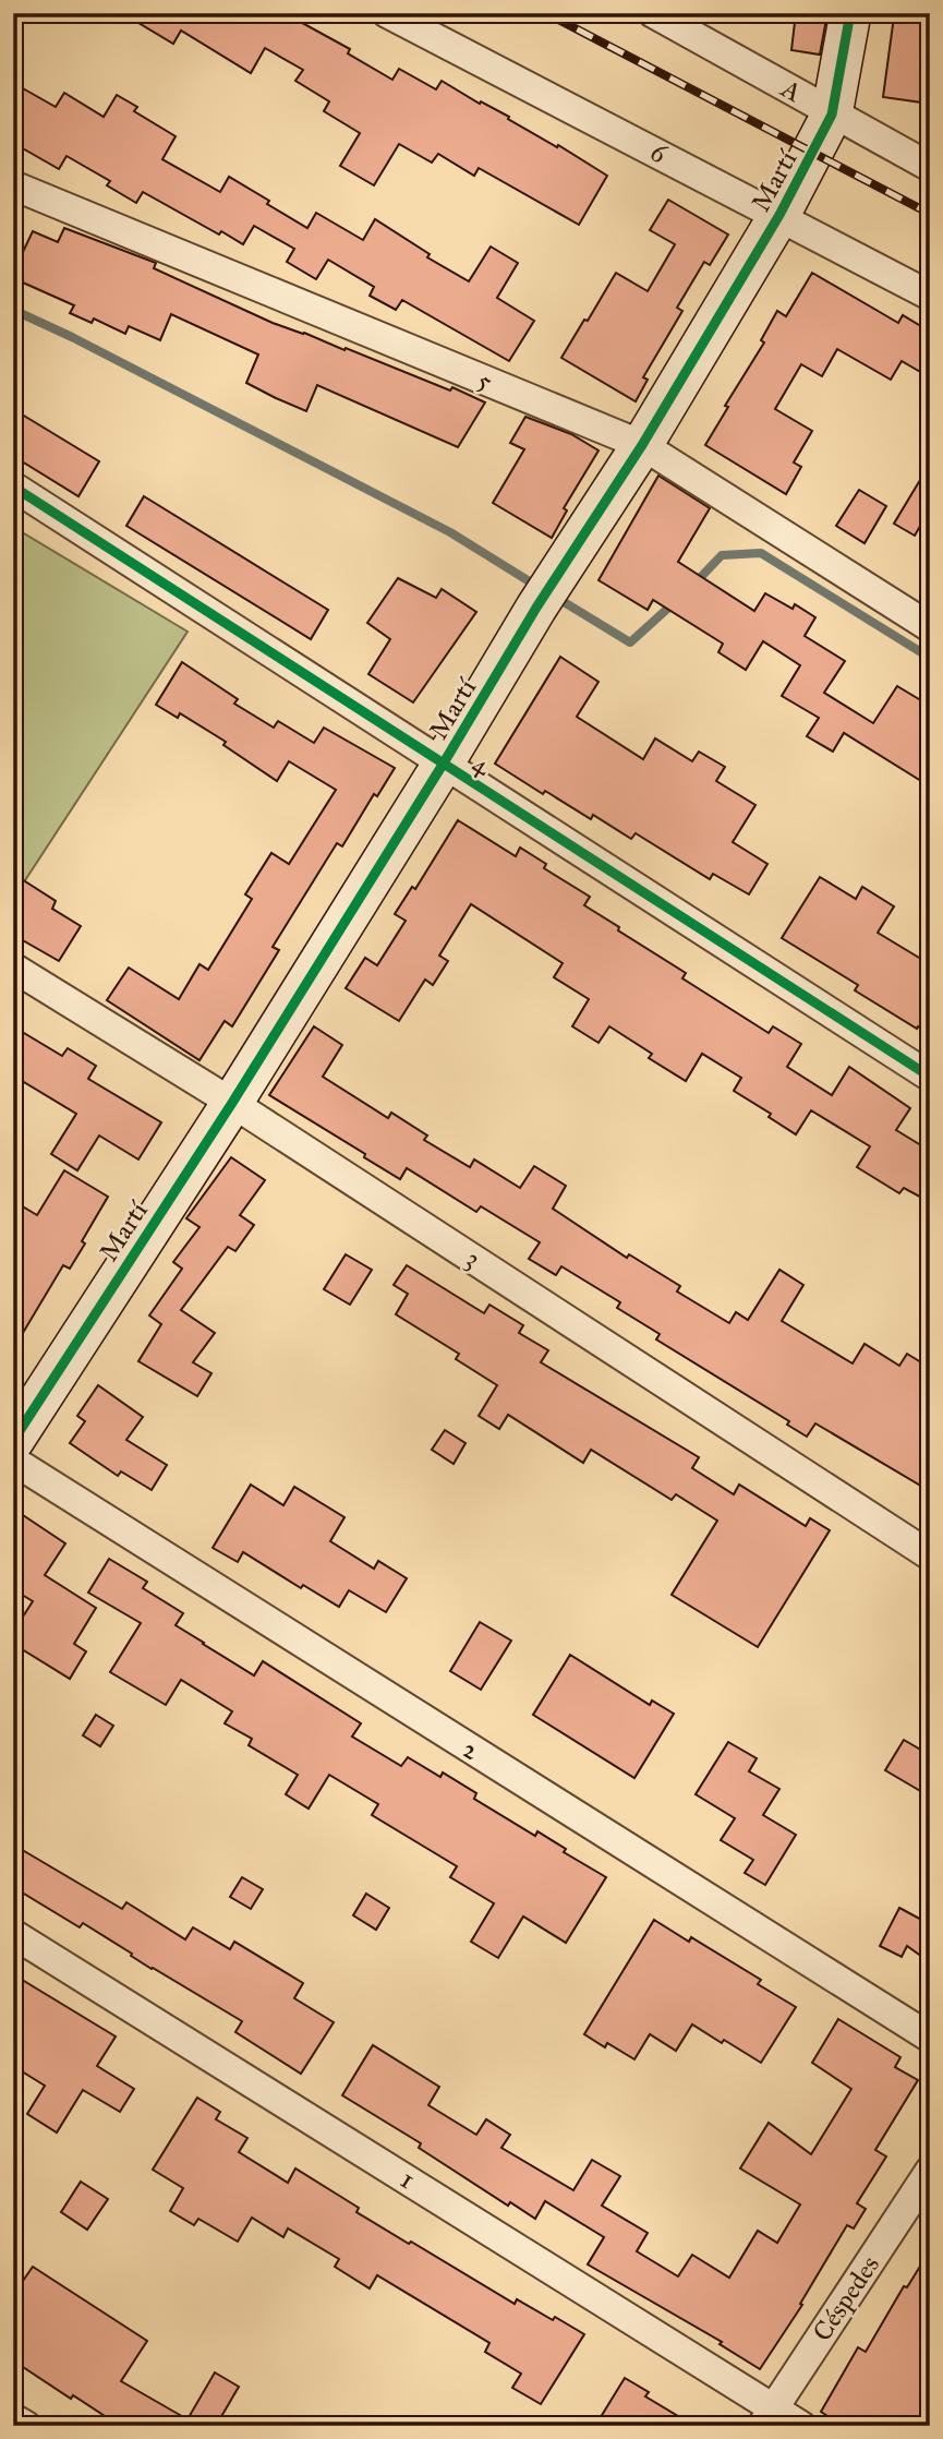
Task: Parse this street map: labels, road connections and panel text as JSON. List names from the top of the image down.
{
  "streets": {
    "street": [
      "A",
      "6",
      "Martí",
      "5",
      "4",
      "3",
      "2",
      "1",
      "Céspedes"
    ]
  },
  "crossings": [
    ["A", "Martí"],
    ["6", "Martí"],
    ["Martí", "5"],
    ["Martí", "4"],
    ["Martí", "3"],
    ["1", "Céspedes"]
  ]
}
